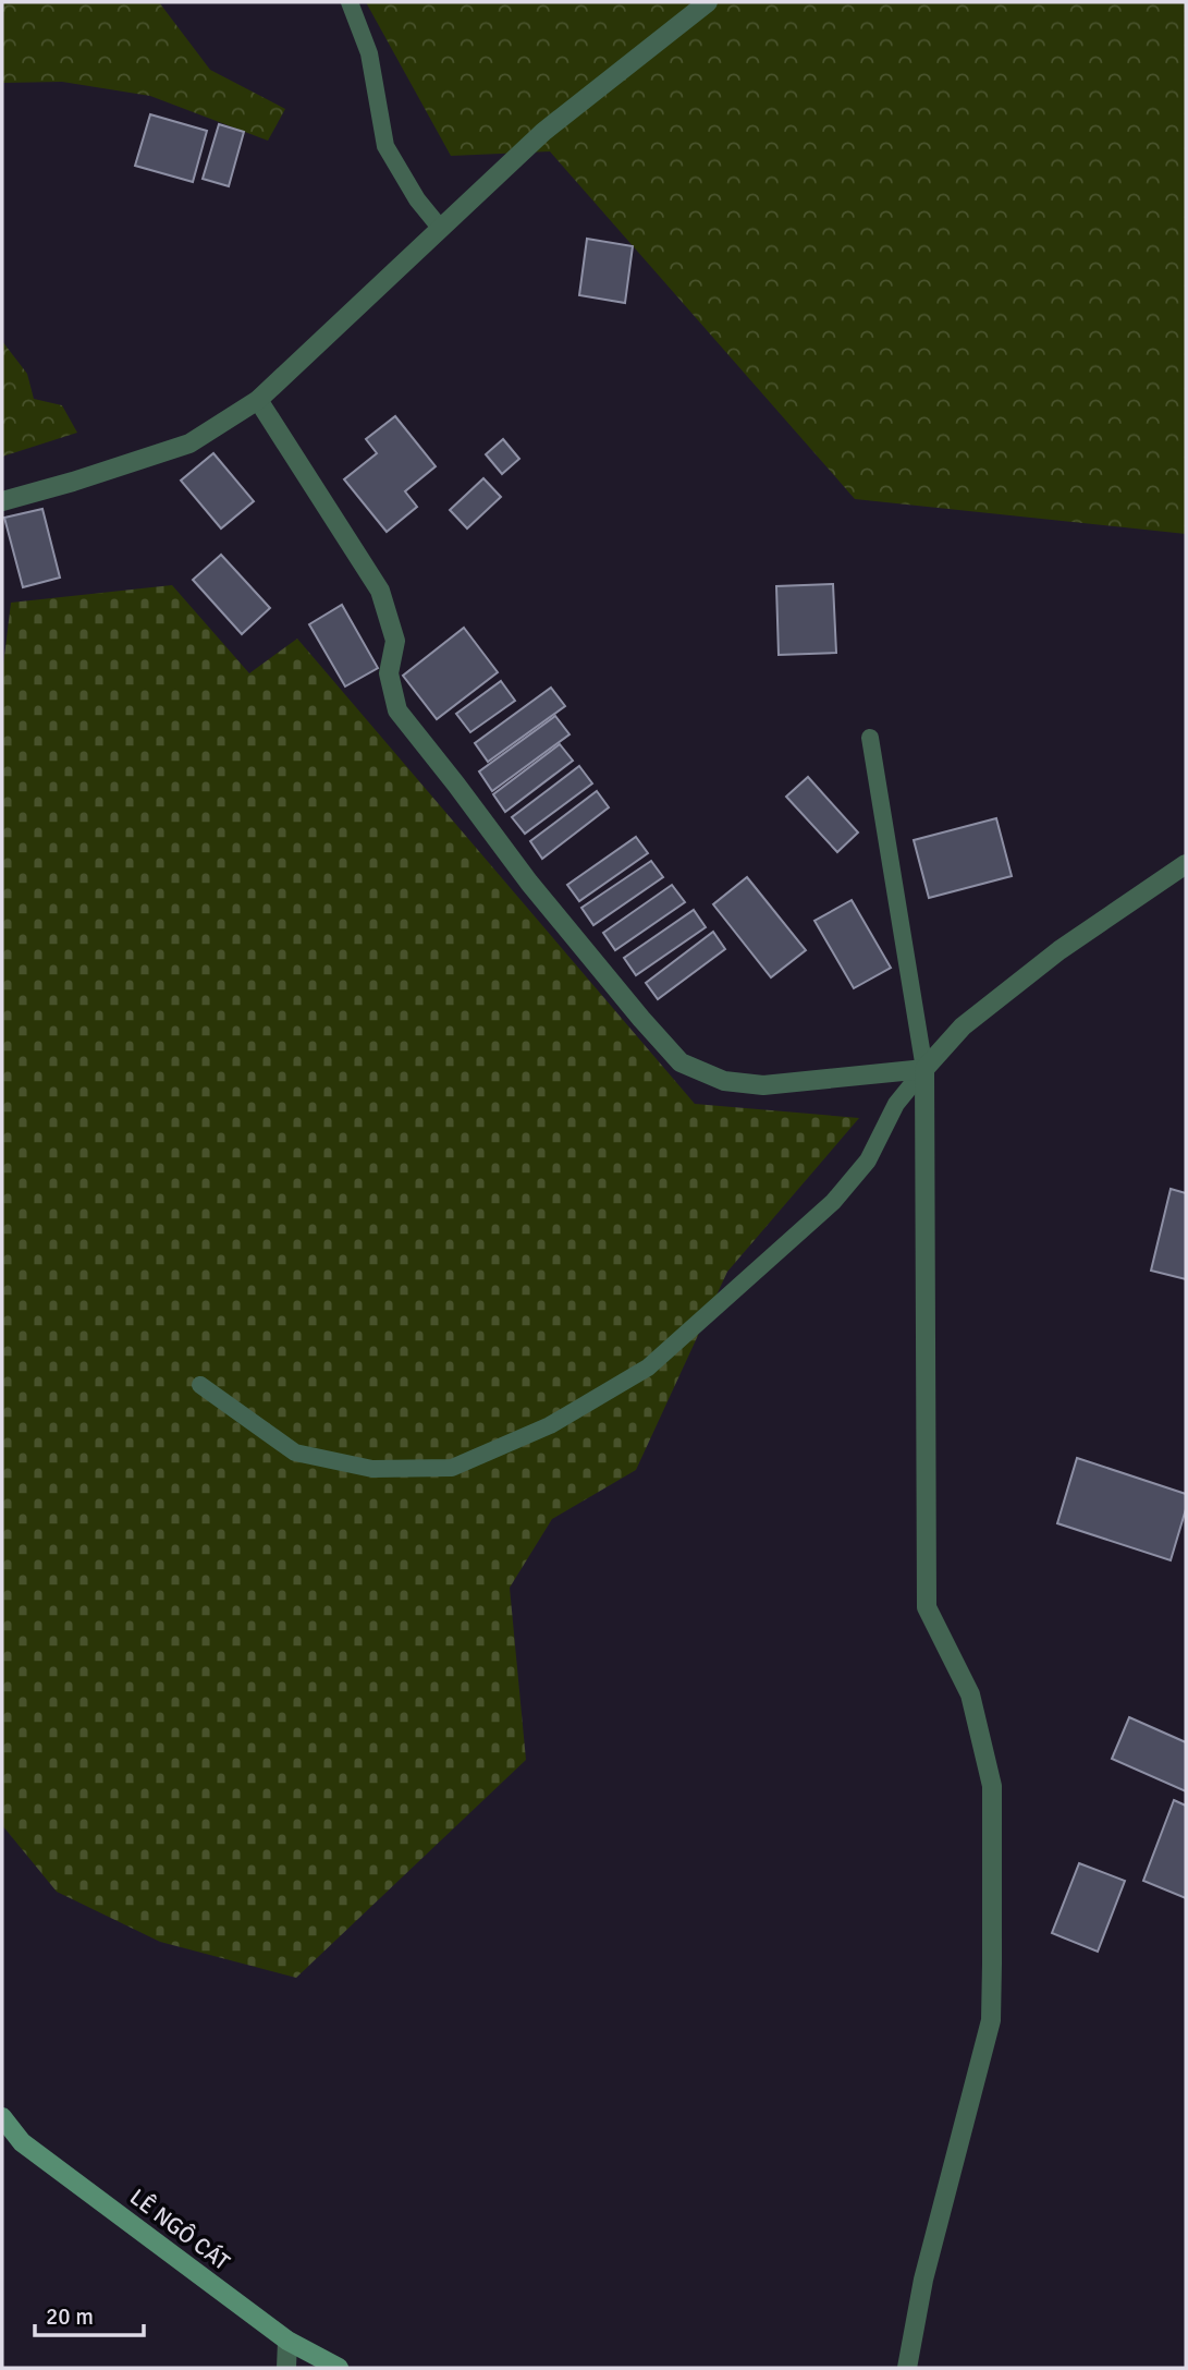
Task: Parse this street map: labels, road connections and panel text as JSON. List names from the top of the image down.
{
  "streets": {
    "street": ["LÊ NGÔ CÁT"]
  },
  "scale_bar": "20 m"
}
